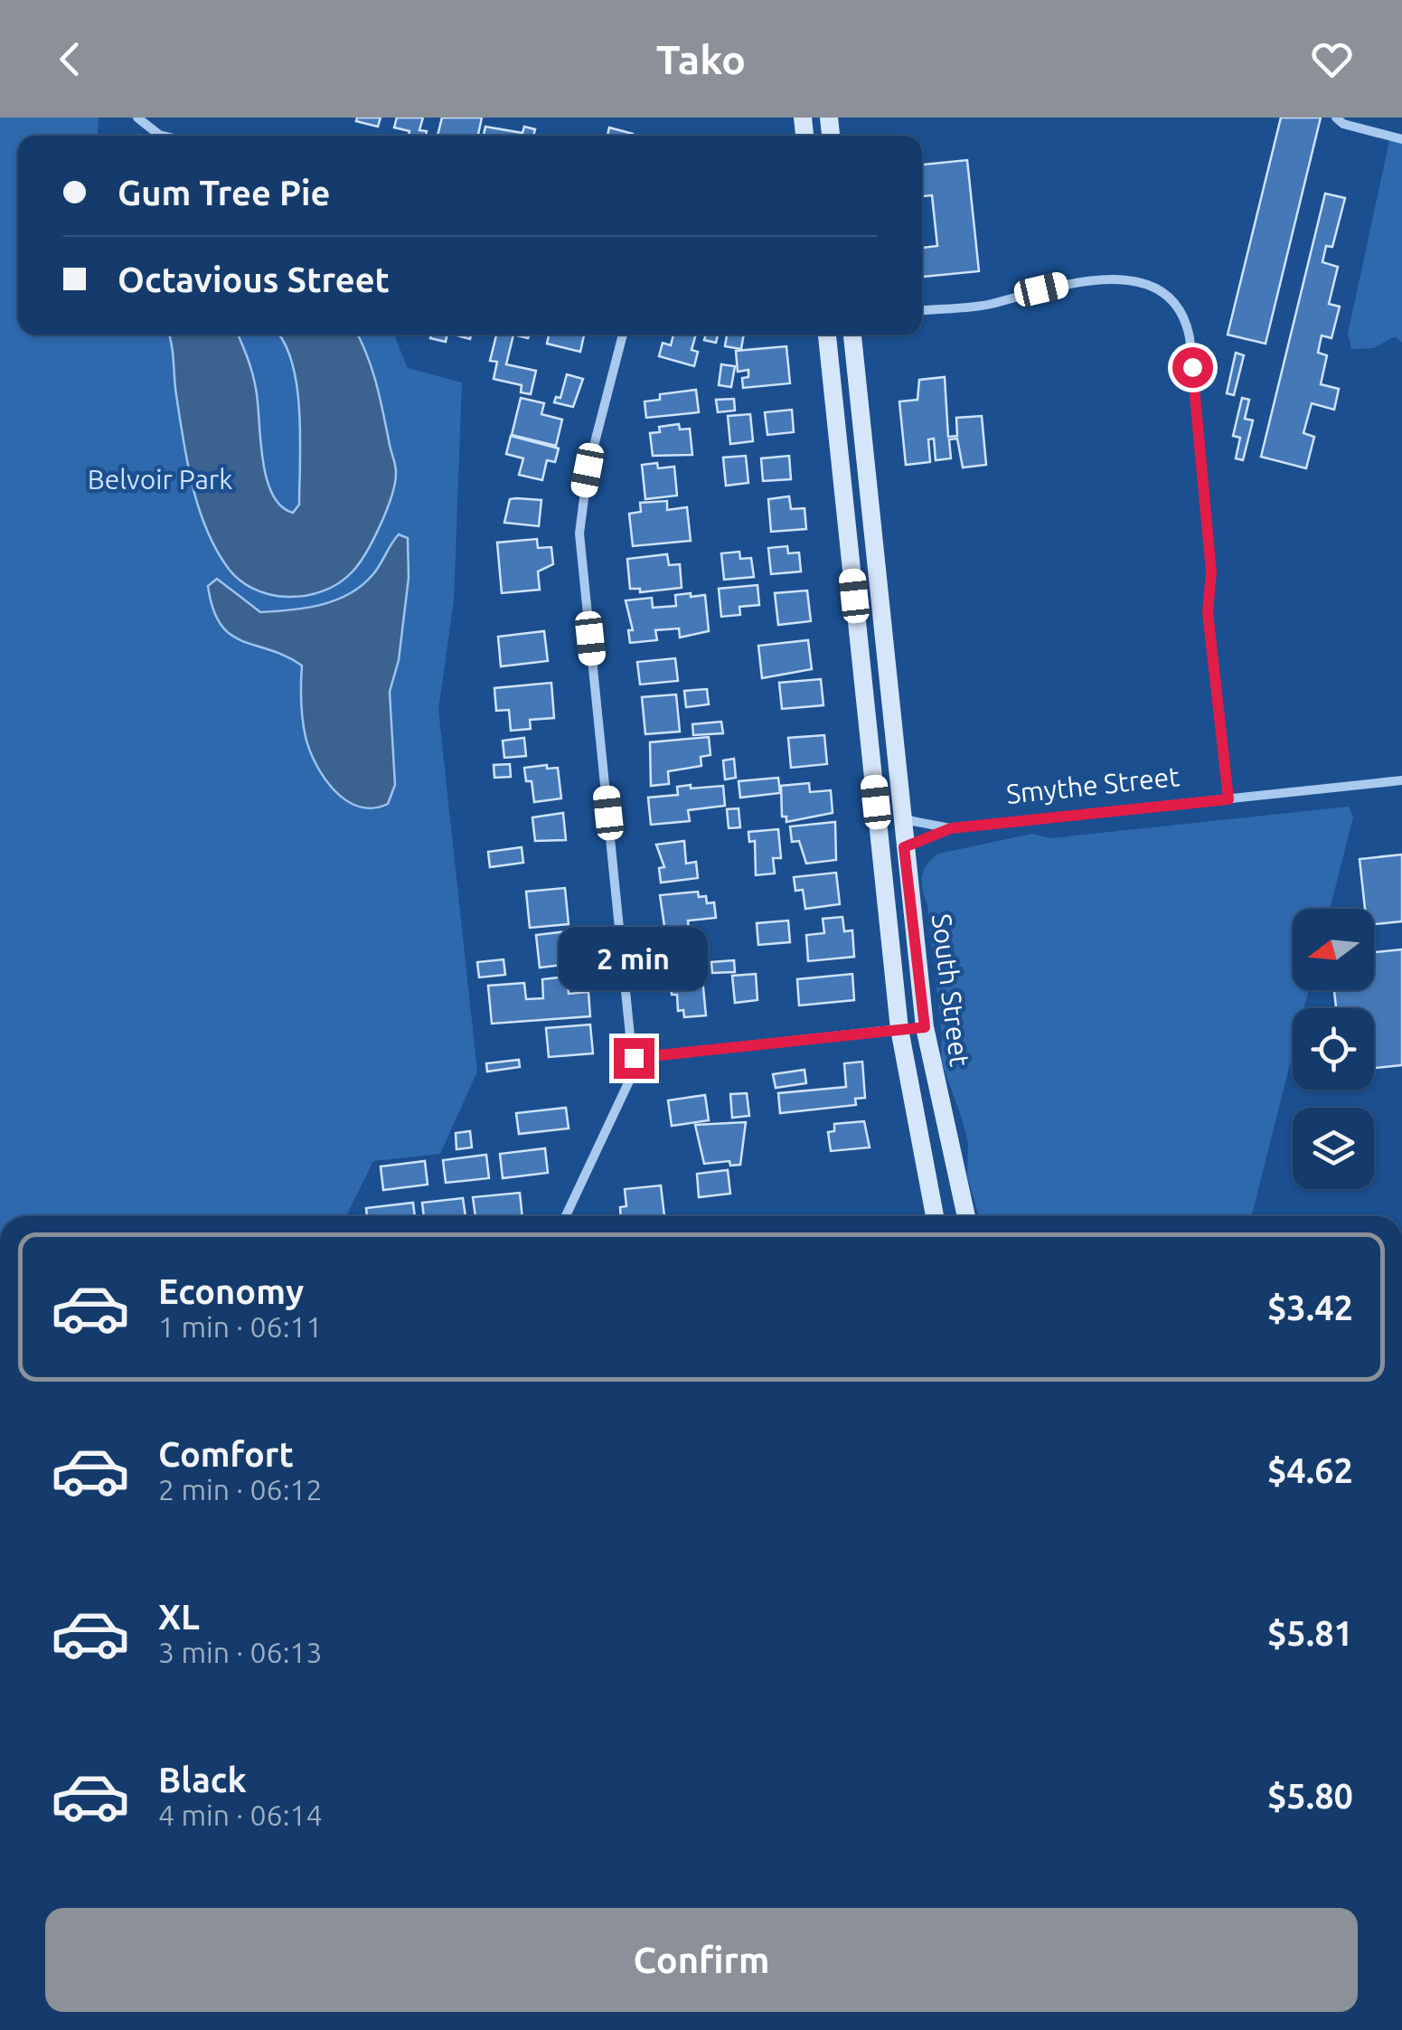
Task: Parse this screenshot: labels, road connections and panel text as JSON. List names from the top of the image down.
{
  "streets": {
    "street": ["Smythe Street", "South Street"]
  },
  "crossings": [
    ["Smythe Street", "South Street"]
  ],
  "parks": ["Belvoir Park"],
  "north": "left",
  "page": {
    "header": "Tako",
    "banner": ["Gum Tree Pie", "Octavious Street"],
    "bubble": "2 min",
    "list": [
      {
        "name": "Economy",
        "note": "1 min · 06:11",
        "value": "$3.42"
      },
      {
        "name": "Comfort",
        "note": "2 min · 06:12",
        "value": "$4.62"
      },
      {
        "name": "XL",
        "note": "3 min · 06:13",
        "value": "$5.81"
      },
      {
        "name": "Black",
        "note": "4 min · 06:14",
        "value": "$5.80"
      }
    ],
    "buttons": "Confirm"
  }
}
